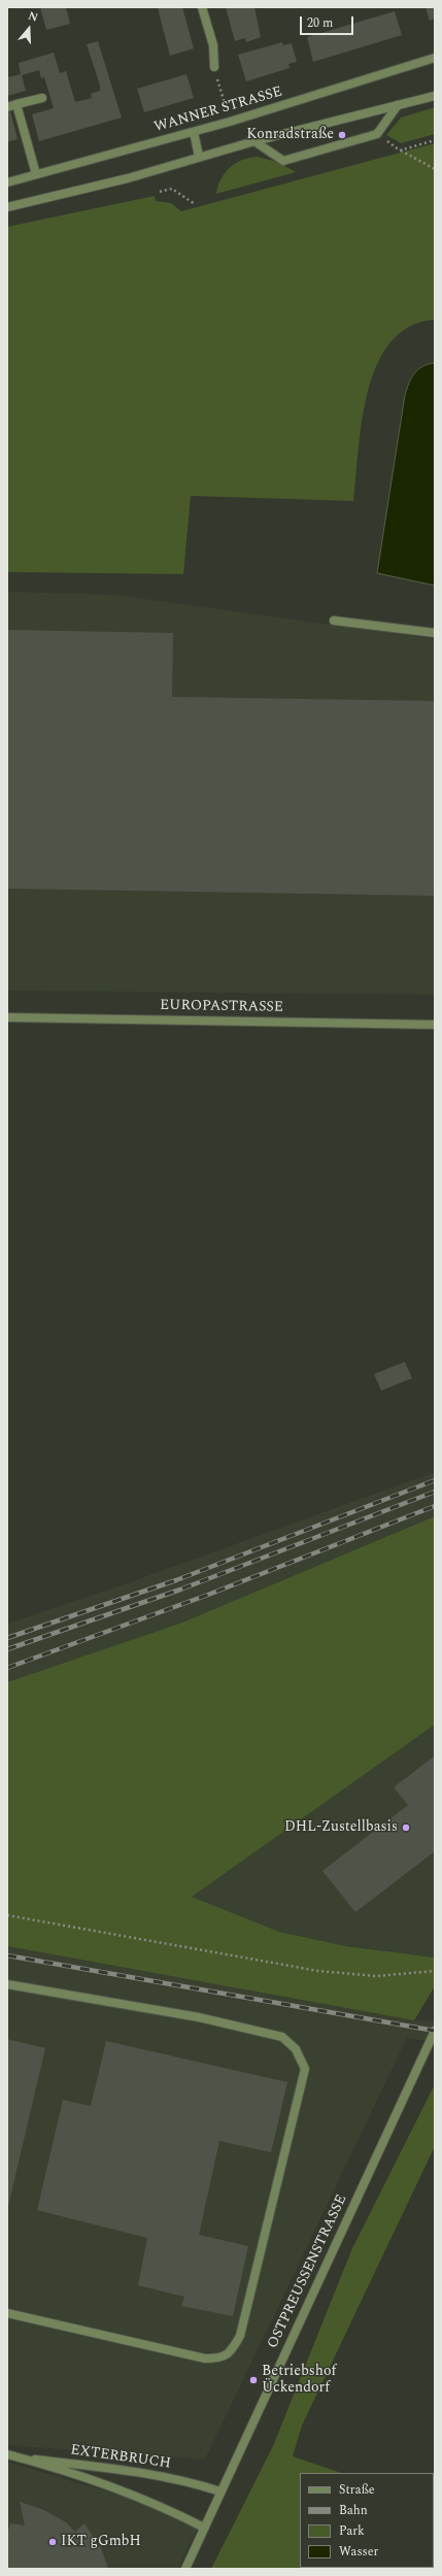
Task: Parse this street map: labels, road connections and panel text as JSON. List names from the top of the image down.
{
  "streets": {
    "street": [
      "WANNER STRASSE",
      "EUROPASTRASSE",
      "OSTPREUSSENSTRASSE",
      "EXTERBRUCH"
    ]
  },
  "crossings": [
    ["OSTPREUSSENSTRASSE", "EXTERBRUCH"]
  ],
  "places": [
    "Konradstraße",
    "DHL-Zustellbasis",
    "Betriebshof Ückendorf",
    "IKT gGmbH"
  ],
  "legend": [
    "Straße",
    "Bahn",
    "Park",
    "Wasser"
  ],
  "scale_bar": "20 m",
  "north": "top"
}
